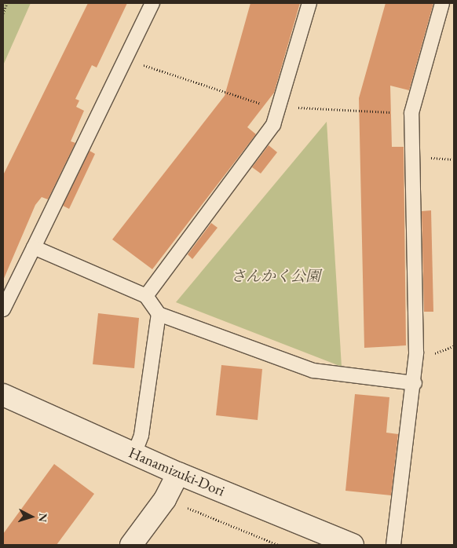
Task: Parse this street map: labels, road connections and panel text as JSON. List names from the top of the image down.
{
  "streets": {
    "street": ["Hanamizuki-Dori"]
  },
  "parks": ["さんかく公園"],
  "north": "right"
}
